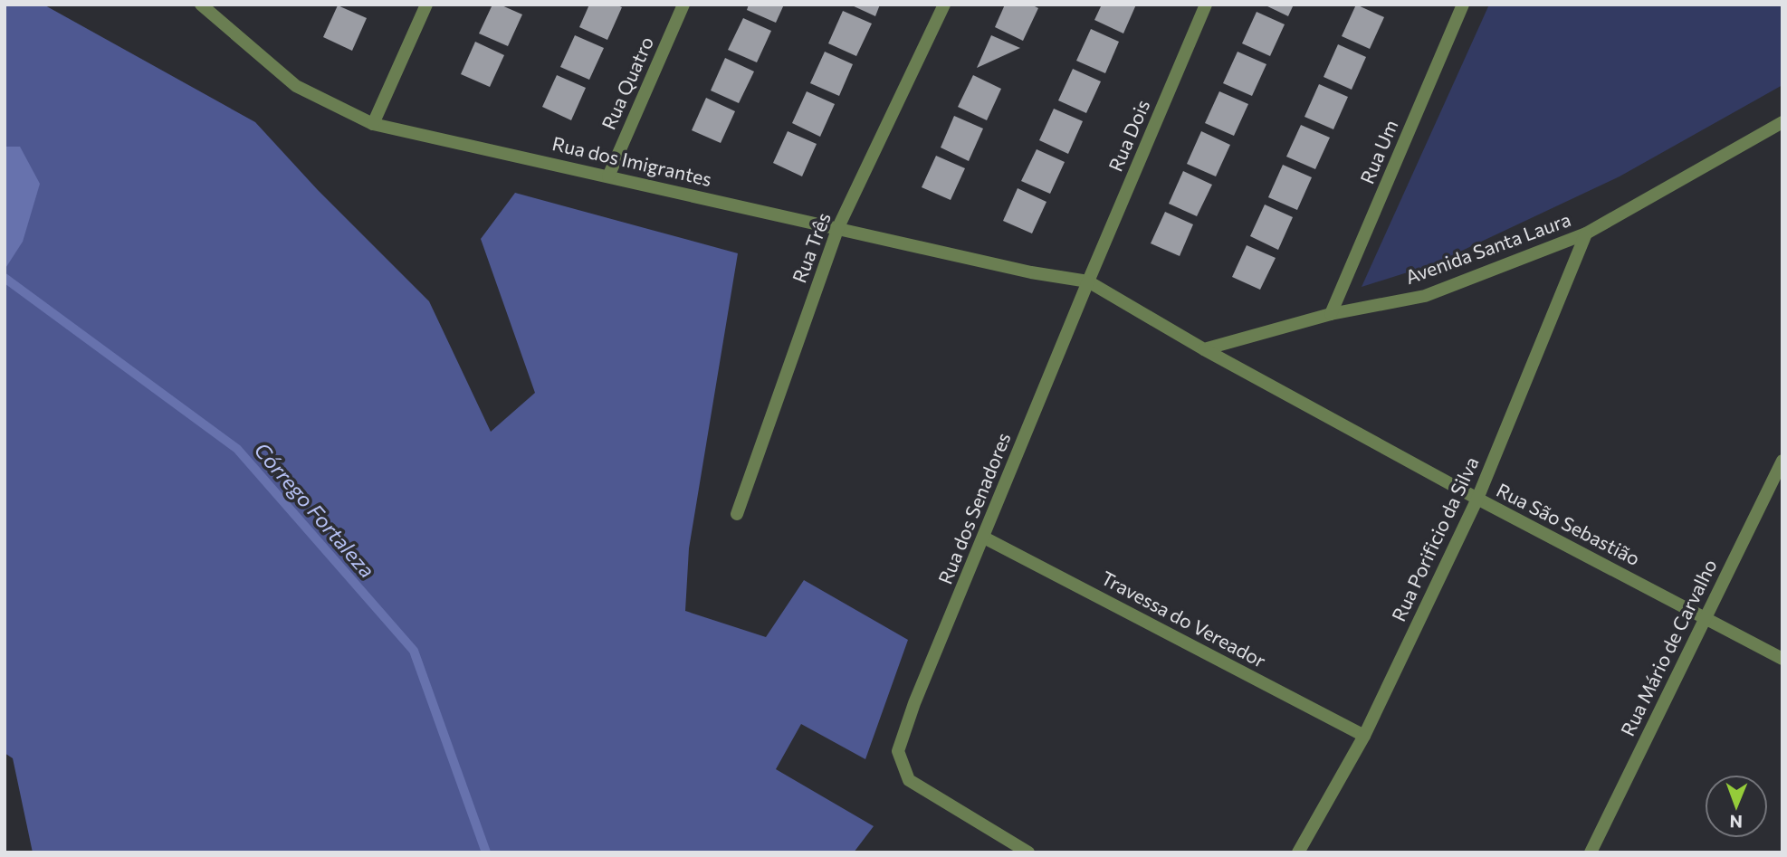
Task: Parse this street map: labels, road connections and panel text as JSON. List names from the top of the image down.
{
  "streets": {
    "street": [
      "Rua Quatro",
      "Rua Dois",
      "Rua Um",
      "Rua dos Imigrantes",
      "Rua Três",
      "Avenida Santa Laura",
      "Rua dos Senadores",
      "Rua São Sebastião",
      "Rua Porificio da Silva",
      "Travessa do Vereador",
      "Rua Mário de Carvalho"
    ]
  },
  "crossings": [
    ["Rua Quatro", "Rua dos Imigrantes"],
    ["Rua Dois", "Rua dos Imigrantes"],
    ["Rua Dois", "Rua dos Senadores"],
    ["Rua Um", "Avenida Santa Laura"],
    ["Rua dos Imigrantes", "Rua Três"],
    ["Rua dos Imigrantes", "Rua dos Senadores"],
    ["Avenida Santa Laura", "Rua São Sebastião"],
    ["Avenida Santa Laura", "Rua Porificio da Silva"],
    ["Rua dos Senadores", "Travessa do Vereador"],
    ["Rua São Sebastião", "Rua Porificio da Silva"],
    ["Rua São Sebastião", "Rua Mário de Carvalho"],
    ["Rua Porificio da Silva", "Travessa do Vereador"]
  ],
  "water": ["Córrego Fortaleza"],
  "north": "bottom"
}
